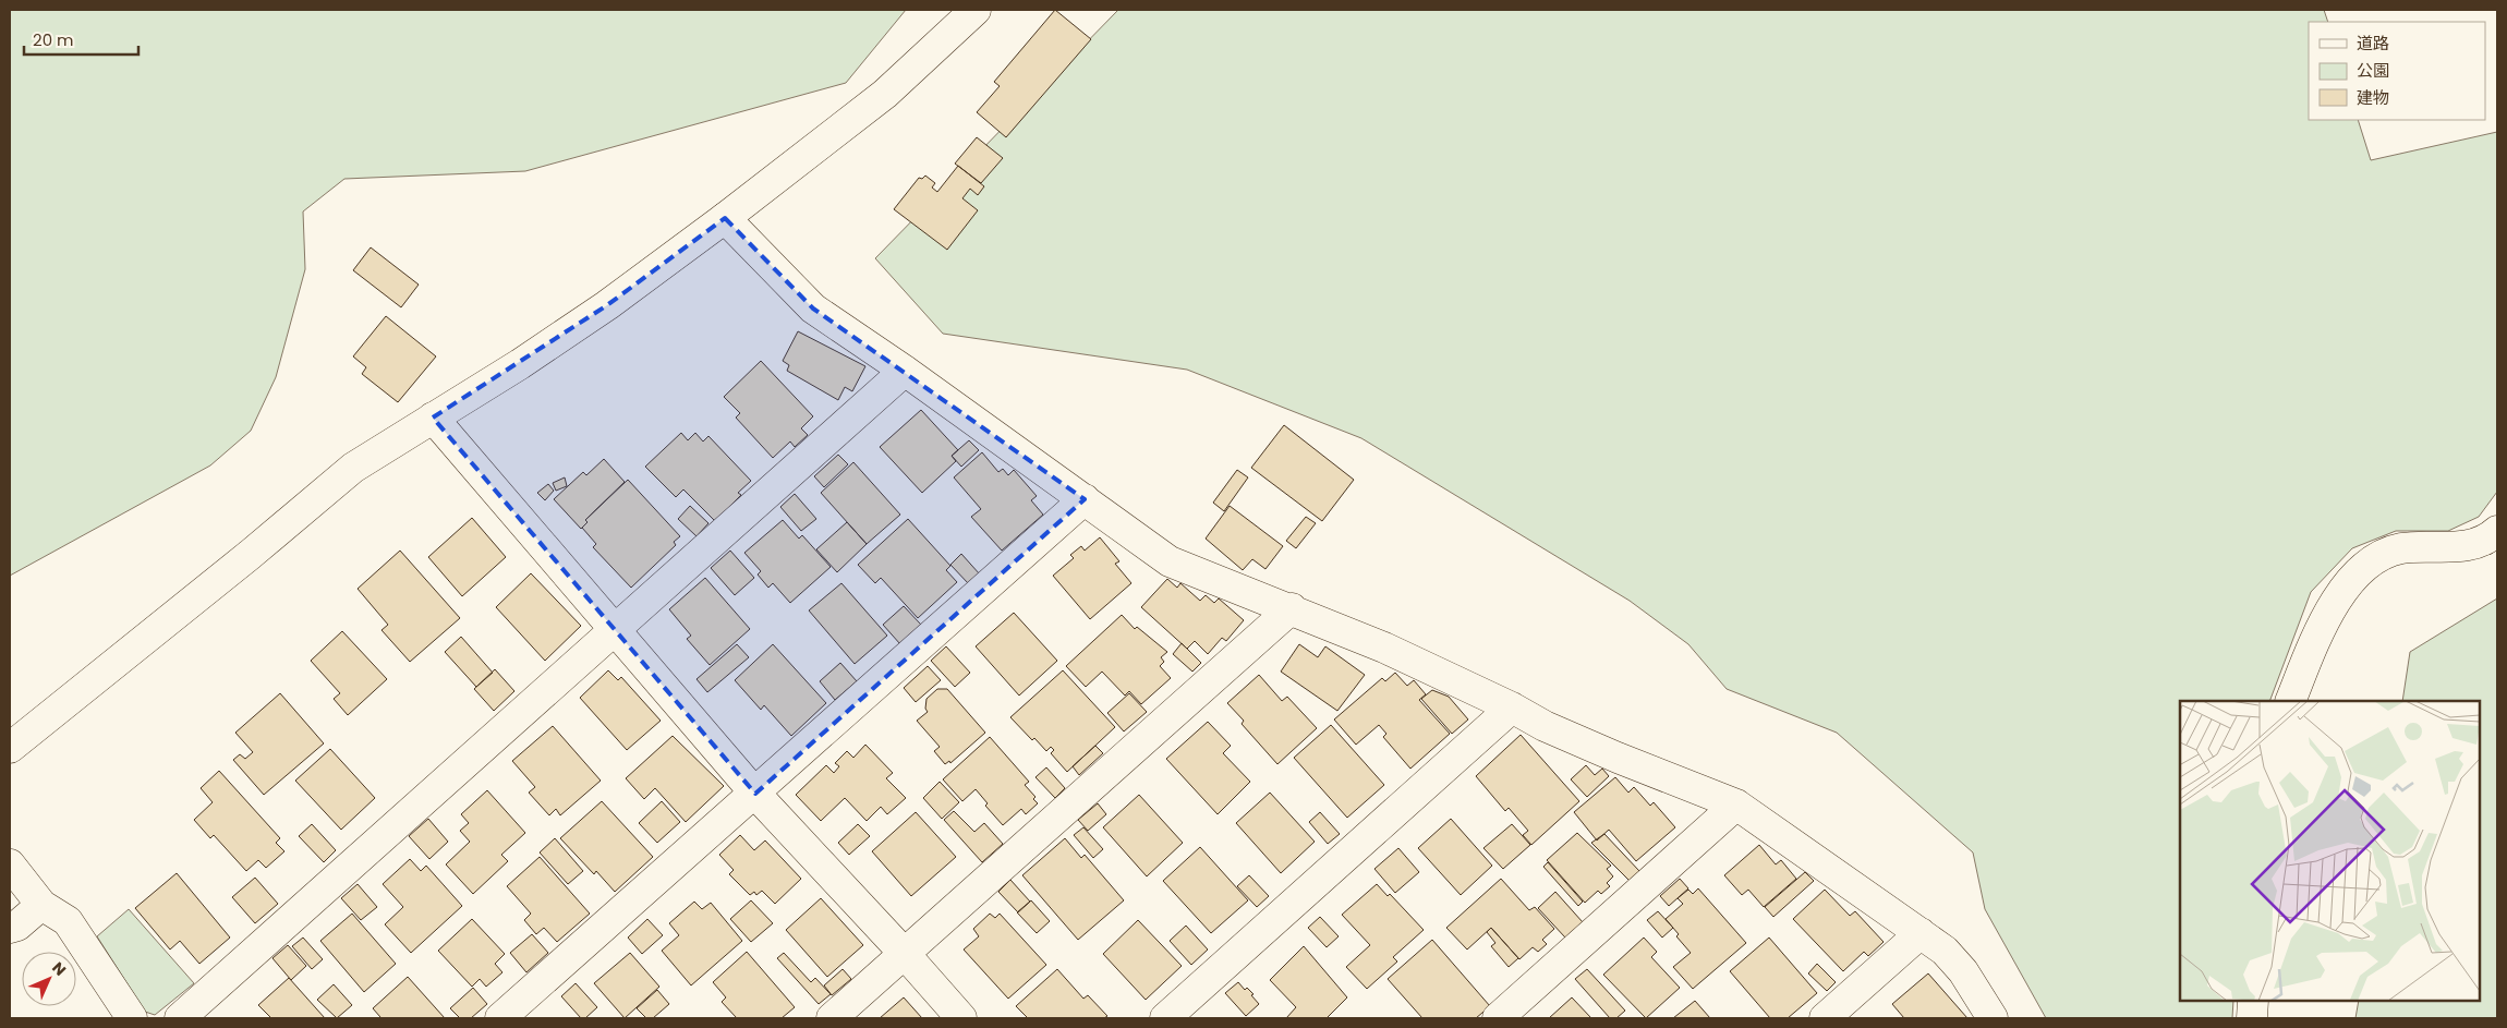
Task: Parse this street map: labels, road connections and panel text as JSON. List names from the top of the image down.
{
  "legend": ["道路", "公園", "建物"],
  "scale_bar": "20 m",
  "north": "top right"
}
